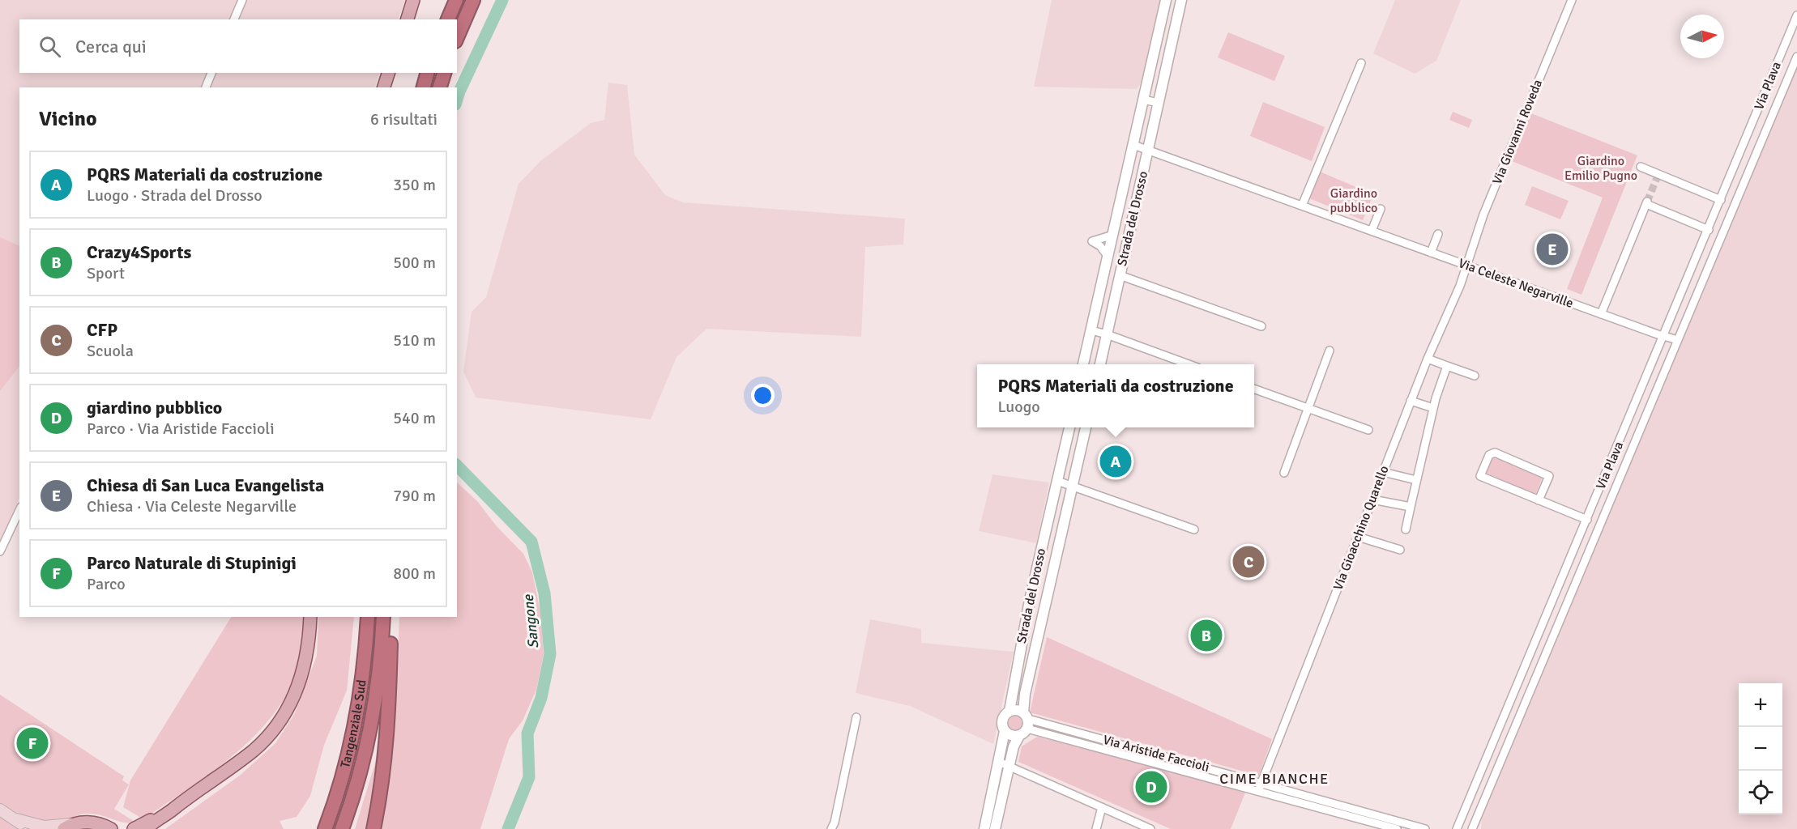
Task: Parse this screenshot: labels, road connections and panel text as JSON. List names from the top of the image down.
{
  "streets": {
    "highway": ["Tangenziale Sud"],
    "street": [
      "Via Plava",
      "Via Giovanni Roveda",
      "Strada del Drosso",
      "Via Celeste Negarville",
      "Via Gioacchino Quarello",
      "Via Aristide Faccioli"
    ]
  },
  "crossings": [
    ["Via Plava", "Via Celeste Negarville"],
    ["Via Giovanni Roveda", "Via Celeste Negarville"],
    ["Via Giovanni Roveda", "Via Gioacchino Quarello"],
    ["Strada del Drosso", "Via Celeste Negarville"],
    ["Strada del Drosso", "Via Aristide Faccioli"],
    ["Via Celeste Negarville", "Via Gioacchino Quarello"],
    ["Via Gioacchino Quarello", "Via Aristide Faccioli"]
  ],
  "districts": ["CIME BIANCHE"],
  "water": ["Sangone"],
  "parks": ["Giardino Emilio Pugno", "Giardino pubblico"],
  "north": "right",
  "page": {
    "search": "Cerca qui",
    "heading": ["Vicino", "6 risultati"],
    "list": [
      {
        "mark": "A",
        "name": "PQRS Materiali da costruzione",
        "note": "Luogo · Strada del Drosso",
        "value": "350 m"
      },
      {
        "mark": "B",
        "name": "Crazy4Sports",
        "note": "Sport",
        "value": "500 m"
      },
      {
        "mark": "C",
        "name": "CFP",
        "note": "Scuola",
        "value": "510 m"
      },
      {
        "mark": "D",
        "name": "giardino pubblico",
        "note": "Parco · Via Aristide Faccioli",
        "value": "540 m"
      },
      {
        "mark": "E",
        "name": "Chiesa di San Luca Evangelista",
        "note": "Chiesa · Via Celeste Negarville",
        "value": "790 m"
      },
      {
        "mark": "F",
        "name": "Parco Naturale di Stupinigi",
        "note": "Parco",
        "value": "800 m"
      }
    ],
    "pins": [
      "E",
      "A",
      "C",
      "B",
      "F",
      "D"
    ],
    "popup": ["PQRS Materiali da costruzione", "Luogo"],
    "map_buttons": ["+", "−"]
  }
}
